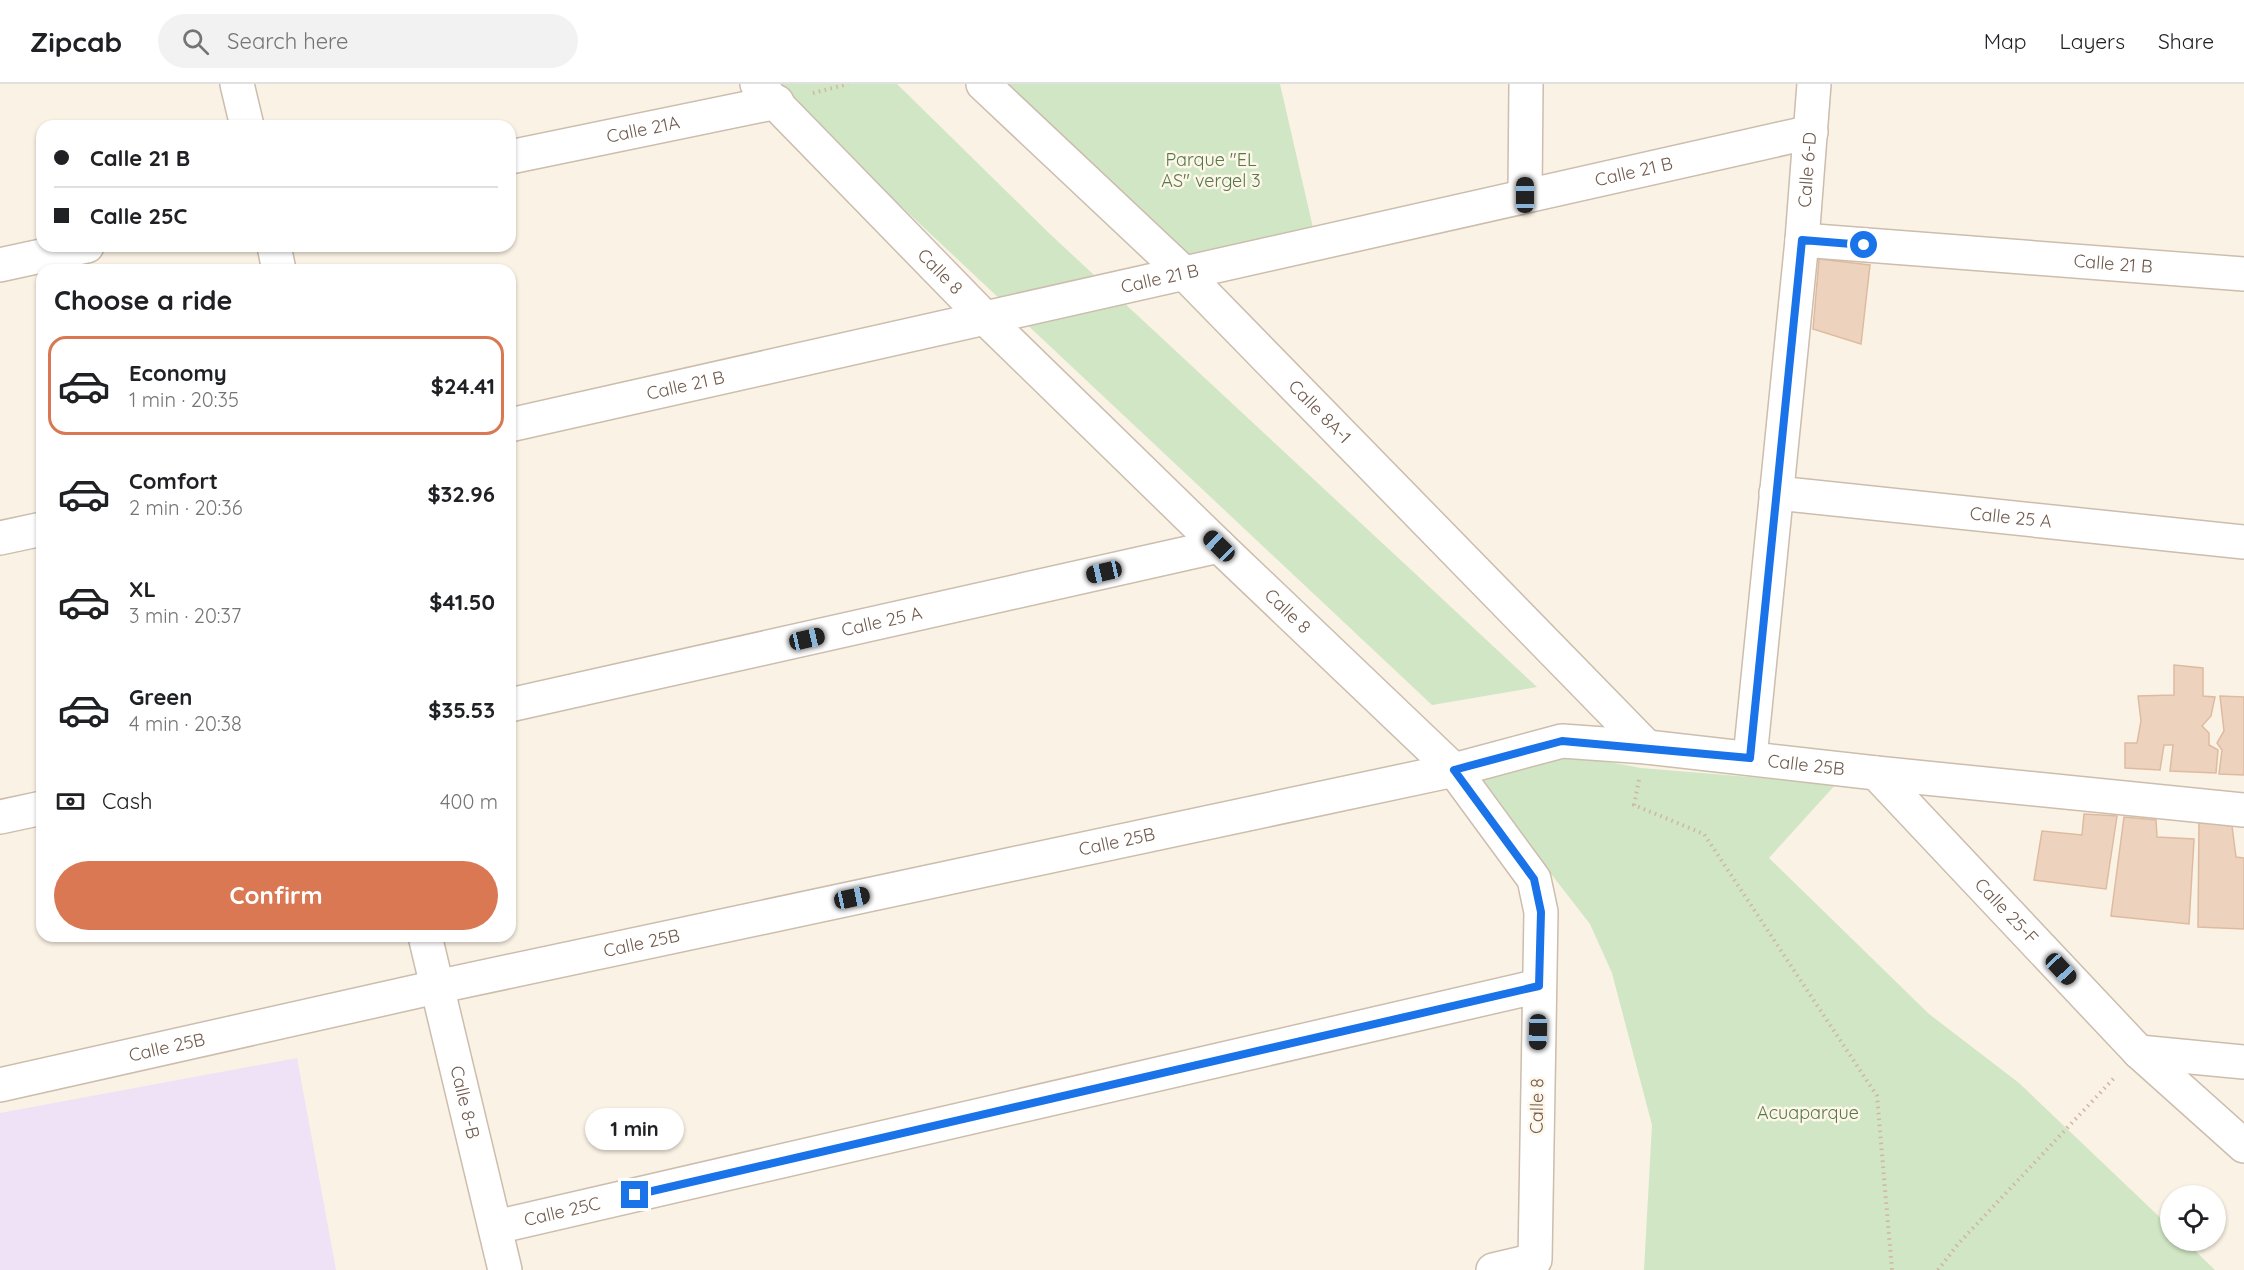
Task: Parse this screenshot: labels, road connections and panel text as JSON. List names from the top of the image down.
{
  "streets": {
    "street": [
      "Calle 21A",
      "Calle 6-D",
      "Calle 21 B",
      "Calle 8",
      "Calle 8A-1",
      "Calle 25 A",
      "Calle 25B",
      "Calle 25-F",
      "Calle 8-B",
      "Calle 25C"
    ]
  },
  "crossings": [
    ["Calle 21A", "Calle 8"],
    ["Calle 6-D", "Calle 21 B"],
    ["Calle 6-D", "Calle 25 A"],
    ["Calle 6-D", "Calle 25B"],
    ["Calle 21 B", "Calle 8"],
    ["Calle 21 B", "Calle 8A-1"],
    ["Calle 8", "Calle 25 A"],
    ["Calle 8", "Calle 25B"],
    ["Calle 8", "Calle 25C"],
    ["Calle 8A-1", "Calle 25B"],
    ["Calle 25B", "Calle 25-F"],
    ["Calle 25B", "Calle 8-B"],
    ["Calle 8-B", "Calle 25C"]
  ],
  "parks": ["Parque \"EL AS\" vergel 3", "Acuaparque"],
  "page": {
    "header": "Zipcab",
    "search": "Search here",
    "nav": ["Map", "Layers", "Share"],
    "banner": ["Calle 21 B", "Calle 25C"],
    "heading": "Choose a ride",
    "list": [
      {
        "name": "Economy",
        "note": "1 min · 20:35",
        "value": "$24.41"
      },
      {
        "name": "Comfort",
        "note": "2 min · 20:36",
        "value": "$32.96"
      },
      {
        "name": "XL",
        "note": "3 min · 20:37",
        "value": "$41.50"
      },
      {
        "name": "Green",
        "note": "4 min · 20:38",
        "value": "$35.53"
      }
    ],
    "pay": ["Cash", "400 m"],
    "buttons": "Confirm",
    "bubble": "1 min"
  }
}
